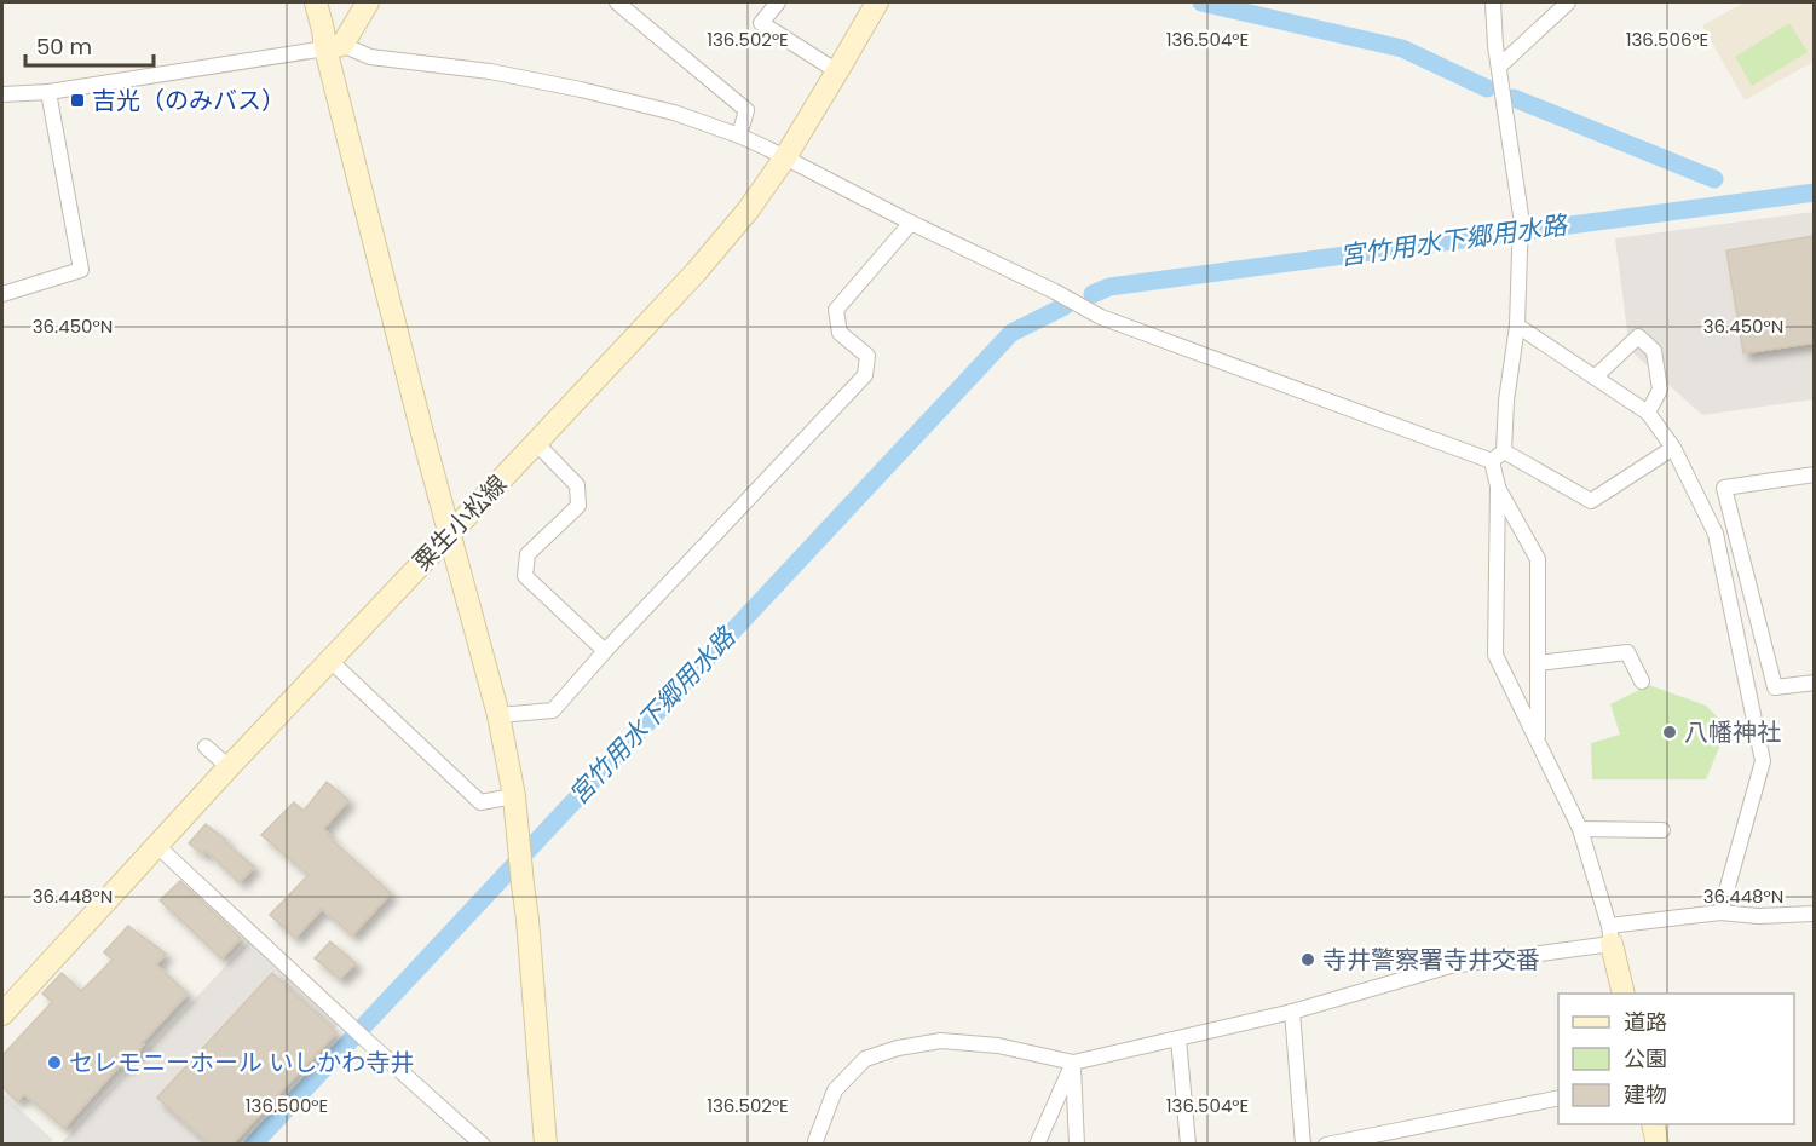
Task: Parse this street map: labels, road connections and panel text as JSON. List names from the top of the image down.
{
  "streets": {
    "main road": ["粟生小松線"]
  },
  "water": ["宮竹用水下郷用水路"],
  "places": {
    "transit": ["吉光（のみバス）"],
    "other": ["八幡神社", "寺井警察署寺井交番", "セレモニーホール いしかわ寺井"]
  },
  "legend": ["道路", "公園", "建物"],
  "scale_bar": "50 m",
  "coordinates": [
    "136.502°E",
    "136.504°E",
    "136.506°E",
    "36.450°N",
    "36.448°N",
    "136.500°E"
  ]
}
